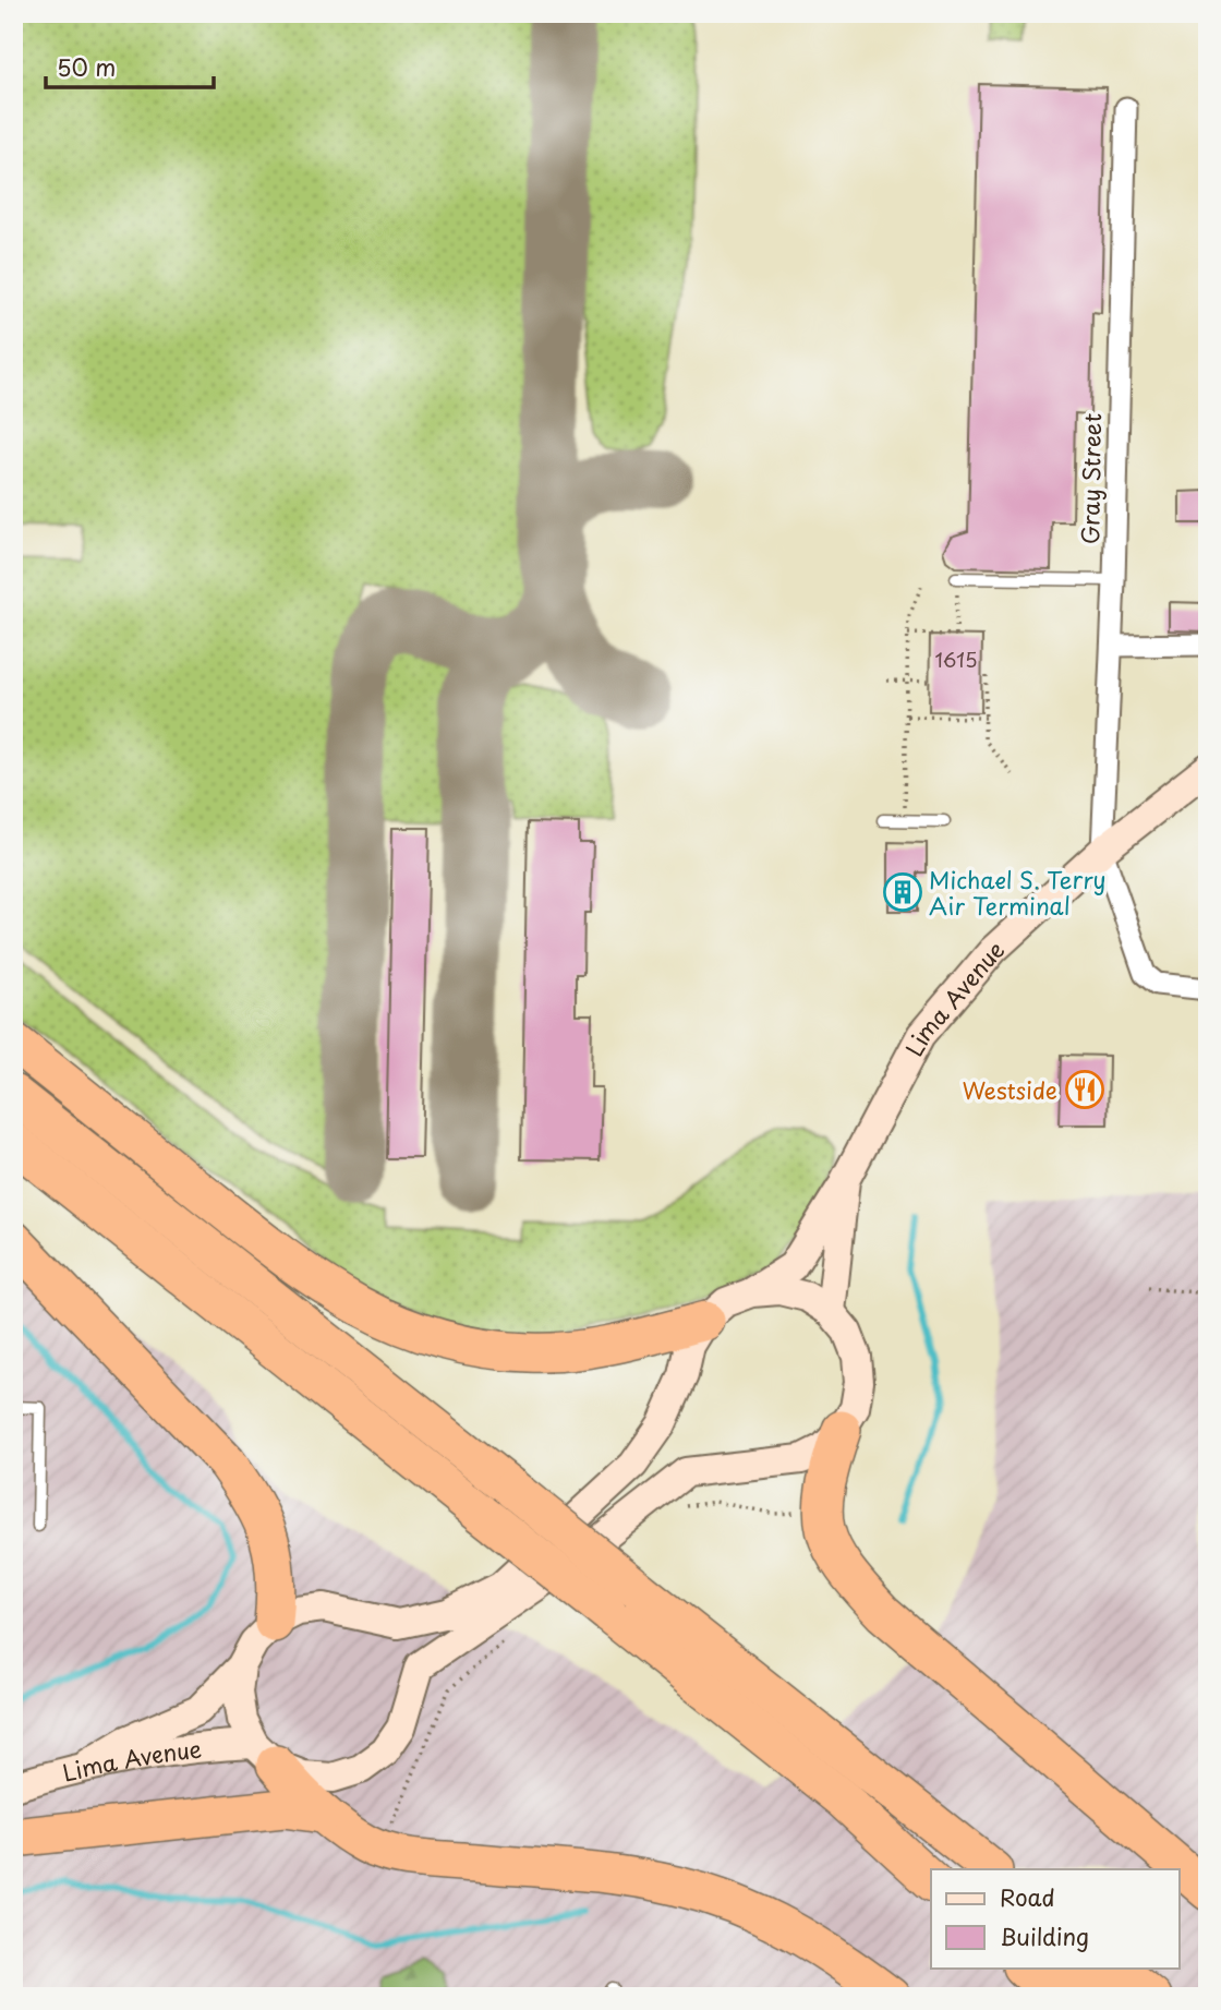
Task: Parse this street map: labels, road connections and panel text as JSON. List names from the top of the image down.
{
  "streets": {
    "main road": ["Lima Avenue"],
    "street": ["Gray Street"]
  },
  "crossings": [
    ["Gray Street", "Lima Avenue"]
  ],
  "places": {
    "building": ["Michael S. Terry Air Terminal"],
    "restaurant": ["Westside"]
  },
  "house_numbers": ["1615"],
  "legend": ["Road", "Building"],
  "scale_bar": "50 m"
}
